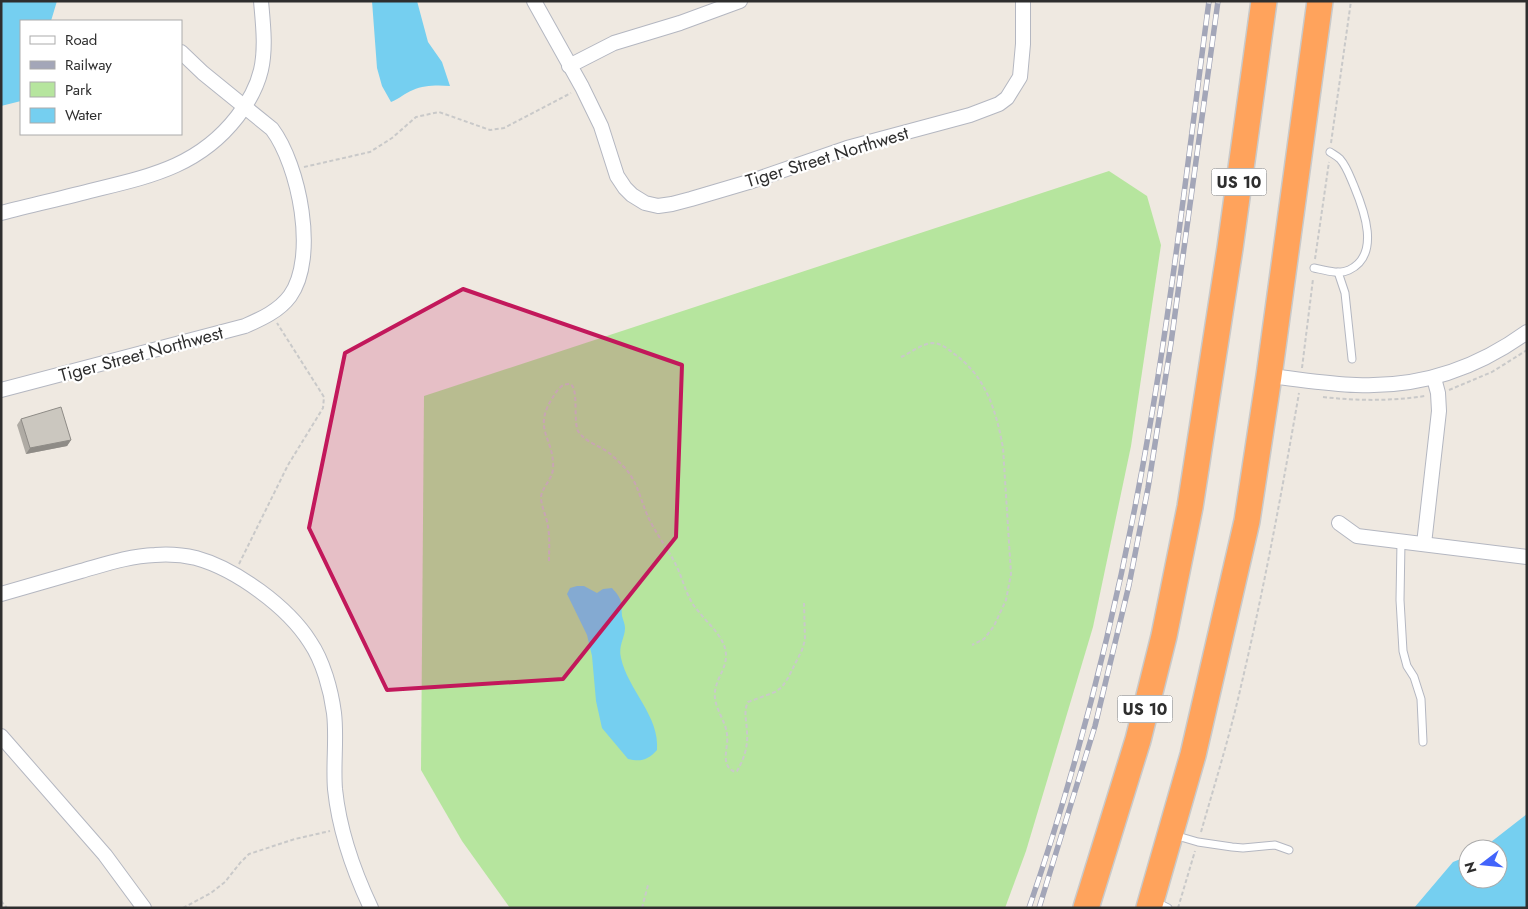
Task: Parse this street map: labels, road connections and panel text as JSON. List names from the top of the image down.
{
  "streets": {
    "highway": ["US 10"],
    "street": ["Tiger Street Northwest"]
  },
  "legend": [
    "Road",
    "Railway",
    "Park",
    "Water"
  ],
  "north": "left"
}
